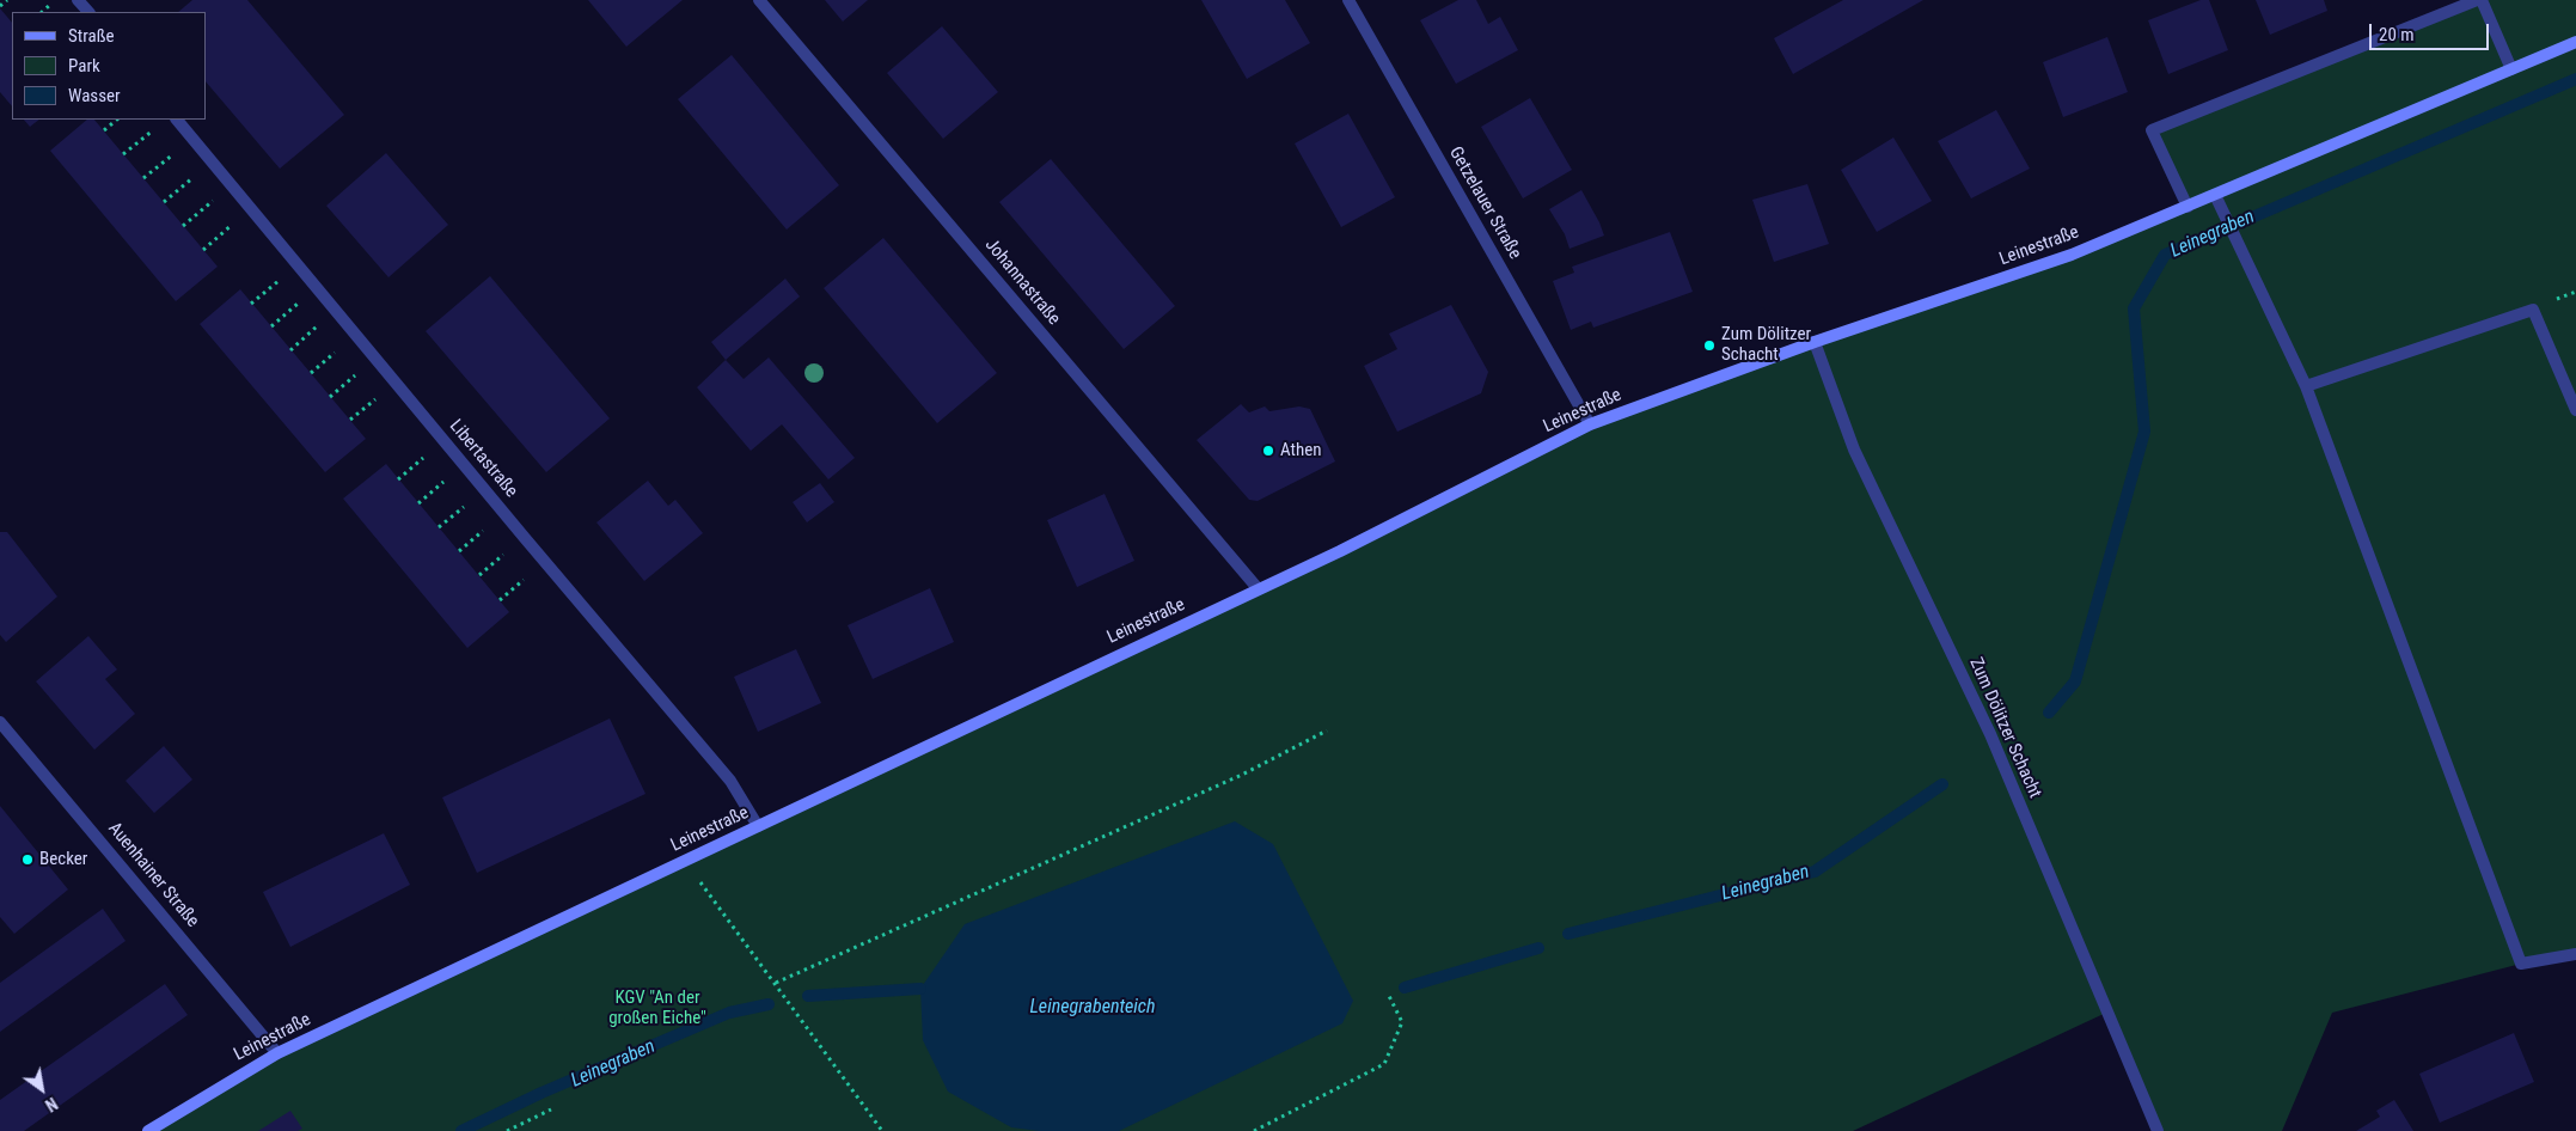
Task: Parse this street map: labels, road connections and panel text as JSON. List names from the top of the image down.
{
  "streets": {
    "main road": ["Leinestraße"],
    "street": [
      "Getzelauer Straße",
      "Johannastraße",
      "Libertastraße",
      "Zum Dölitzer Schacht",
      "Auenhainer Straße"
    ]
  },
  "crossings": [
    ["Getzelauer Straße", "Leinestraße"],
    ["Leinestraße", "Johannastraße"],
    ["Leinestraße", "Libertastraße"],
    ["Leinestraße", "Zum Dölitzer Schacht"],
    ["Leinestraße", "Auenhainer Straße"]
  ],
  "water": ["Leinegraben", "Leinegrabenteich"],
  "parks": ["KGV \"An der großen Eiche\""],
  "places": ["Zum Dölitzer Schacht", "Athen", "Becker"],
  "legend": ["Straße", "Park", "Wasser"],
  "scale_bar": "20 m",
  "north": "bottom right"
}
